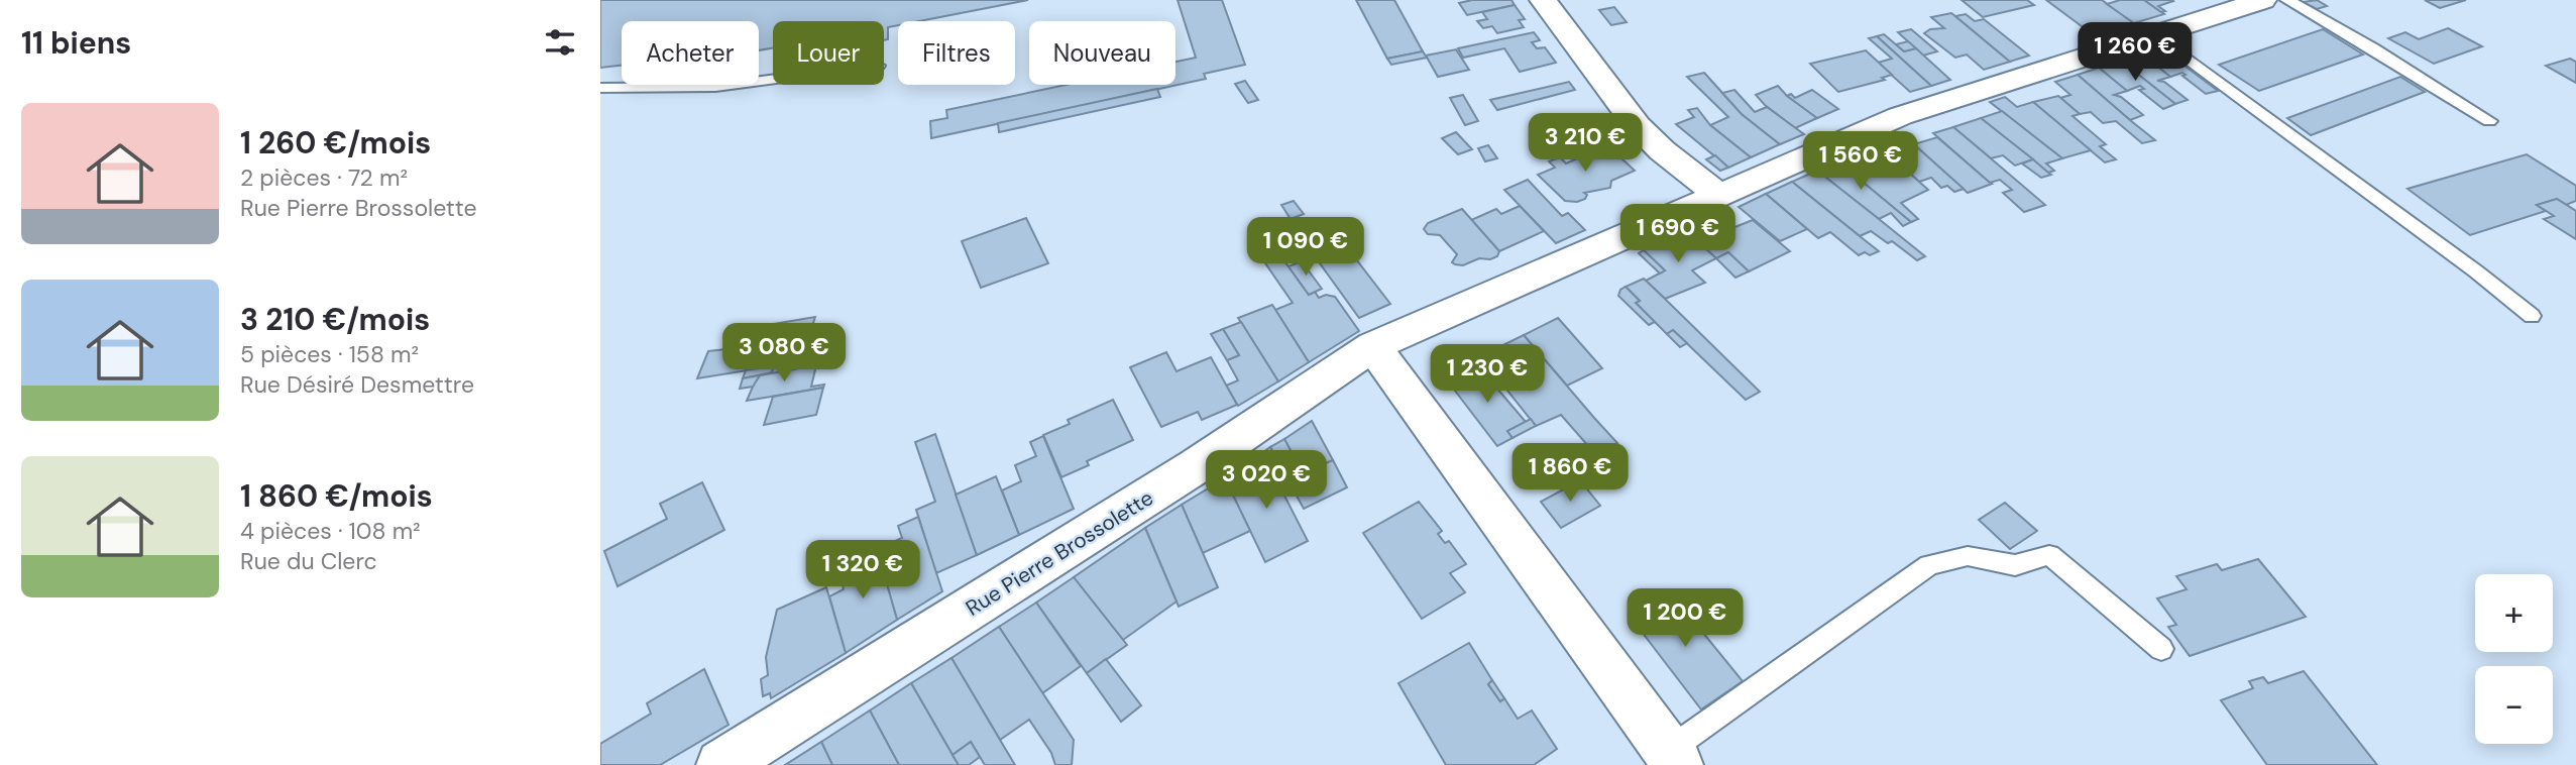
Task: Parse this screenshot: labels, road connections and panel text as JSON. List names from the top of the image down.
{
  "streets": {
    "street": ["Rue Pierre Brossolette"]
  },
  "page": {
    "heading": "11 biens",
    "chip": [
      "Acheter",
      "Louer",
      "Filtres",
      "Nouveau"
    ],
    "price": [
      "1 260 €",
      "3 210 €",
      "1 560 €",
      "1 690 €",
      "1 090 €",
      "3 080 €",
      "1 230 €",
      "1 860 €",
      "3 020 €",
      "1 320 €",
      "1 200 €"
    ],
    "list": [
      {
        "name": "1 260 €/mois",
        "note": "2 pièces · 72 m² · Rue Pierre Brossolette"
      },
      {
        "name": "3 210 €/mois",
        "note": "5 pièces · 158 m² · Rue Désiré Desmettre"
      },
      {
        "name": "1 860 €/mois",
        "note": "4 pièces · 108 m² · Rue du Clerc"
      }
    ],
    "map_buttons": ["+", "−"]
  }
}
